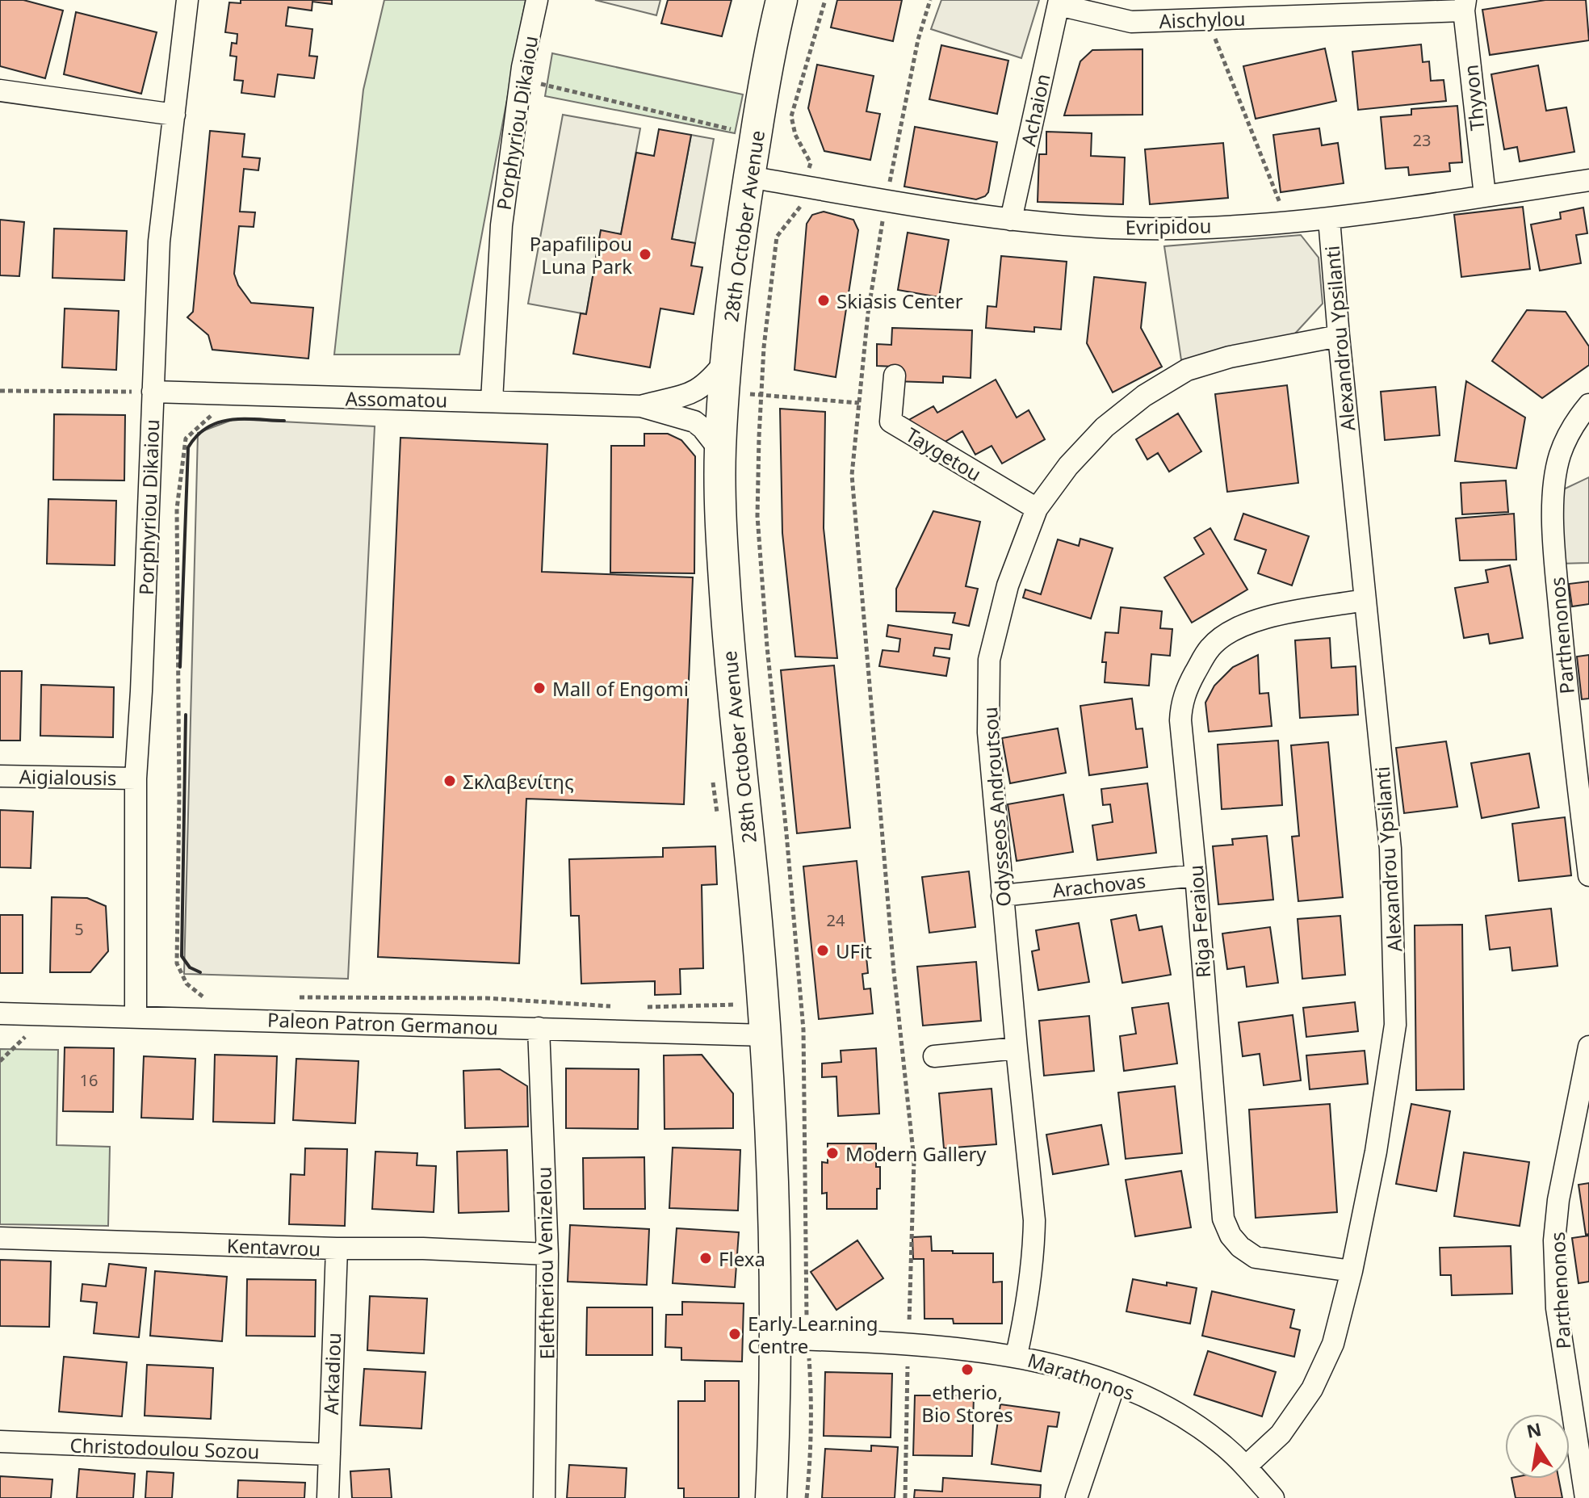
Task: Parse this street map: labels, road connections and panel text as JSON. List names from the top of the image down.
{
  "streets": {
    "main road": ["28th October Avenue"],
    "street": [
      "Aischylou",
      "Thyvon",
      "Achaion",
      "Porphyriou Dikaiou",
      "Evripidou",
      "Alexandrou Ypsilanti",
      "Assomatou",
      "Taygetou",
      "Parthenonos",
      "Aigialousis",
      "Odysseos Androutsou",
      "Arachovas",
      "Riga Feraiou",
      "Paleon Patron Germanou",
      "Kentavrou",
      "Eleftheriou Venizelou",
      "Arkadiou",
      "Marathonos",
      "Christodoulou Sozou"
    ]
  },
  "crossings": [
    ["Aischylou", "Thyvon"],
    ["Aischylou", "Achaion"],
    ["Thyvon", "Evripidou"],
    ["Achaion", "Evripidou"],
    ["Porphyriou Dikaiou", "Assomatou"],
    ["Porphyriou Dikaiou", "Aigialousis"],
    ["Porphyriou Dikaiou", "Paleon Patron Germanou"],
    ["28th October Avenue", "Evripidou"],
    ["28th October Avenue", "Assomatou"],
    ["28th October Avenue", "Paleon Patron Germanou"],
    ["28th October Avenue", "Marathonos"],
    ["Evripidou", "Alexandrou Ypsilanti"],
    ["Alexandrou Ypsilanti", "Odysseos Androutsou"],
    ["Alexandrou Ypsilanti", "Riga Feraiou"],
    ["Alexandrou Ypsilanti", "Marathonos"],
    ["Taygetou", "Odysseos Androutsou"],
    ["Odysseos Androutsou", "Arachovas"],
    ["Odysseos Androutsou", "Marathonos"],
    ["Arachovas", "Riga Feraiou"],
    ["Paleon Patron Germanou", "Eleftheriou Venizelou"],
    ["Kentavrou", "Eleftheriou Venizelou"],
    ["Kentavrou", "Arkadiou"],
    ["Arkadiou", "Christodoulou Sozou"]
  ],
  "places": [
    "Papafilipou Luna Park",
    "Skiasis Center",
    "Mall of Engomi",
    "Σκλαβενίτης",
    "UFit",
    "Modern Gallery",
    "Flexa",
    "Early Learning Centre",
    "etherio, Bio Stores"
  ],
  "house_numbers": [
    "23",
    "24",
    "5",
    "16"
  ],
  "north": "top"
}
